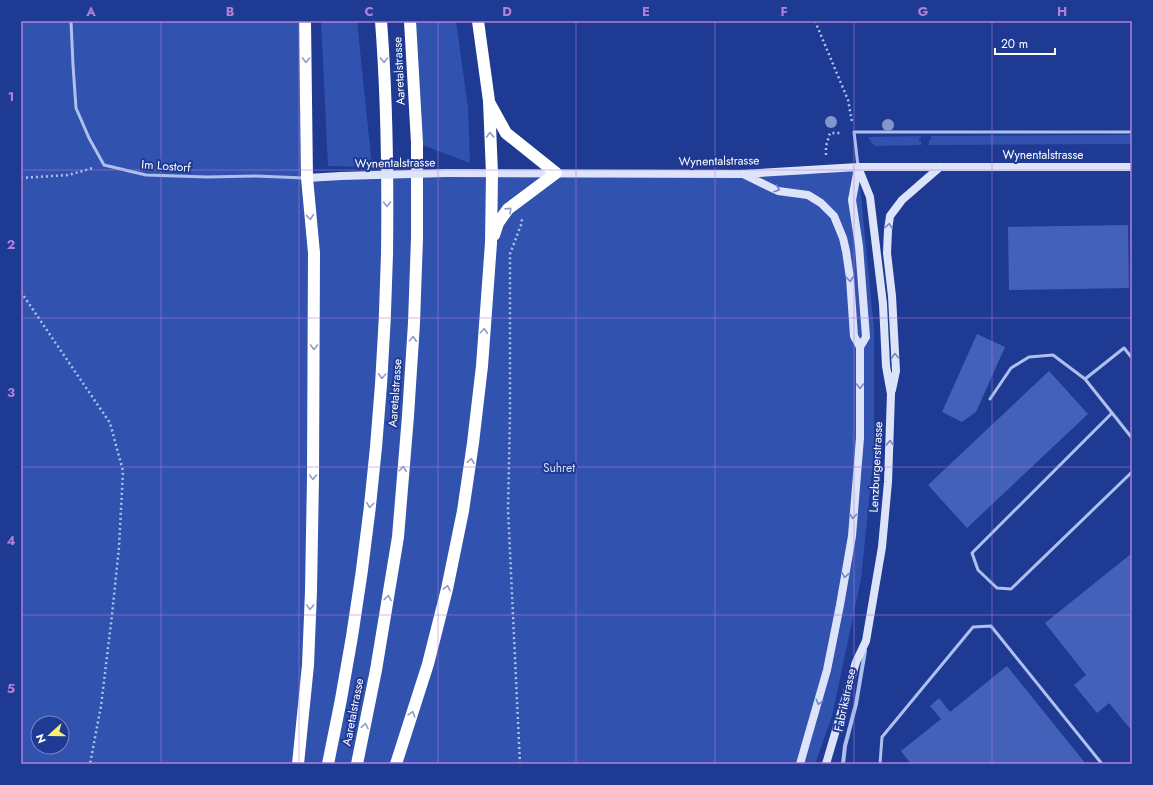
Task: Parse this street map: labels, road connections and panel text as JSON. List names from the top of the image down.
{
  "streets": {
    "highway": ["Aaretalstrasse"],
    "main road": ["Wynentalstrasse", "Lenzburgerstrasse"],
    "street": ["Fabrikstrasse"],
    "lane": ["Im Lostorf"]
  },
  "crossings": [
    ["Wynentalstrasse", "Im Lostorf"],
    ["Wynentalstrasse", "Lenzburgerstrasse"],
    ["Lenzburgerstrasse", "Fabrikstrasse"]
  ],
  "parks": ["Suhret"],
  "scale_bar": "20 m",
  "north": "left",
  "grid": {
    "columns": [
      "A",
      "B",
      "C",
      "D",
      "E",
      "F",
      "G",
      "H"
    ],
    "rows": [
      "1",
      "2",
      "3",
      "4",
      "5"
    ]
  }
}
